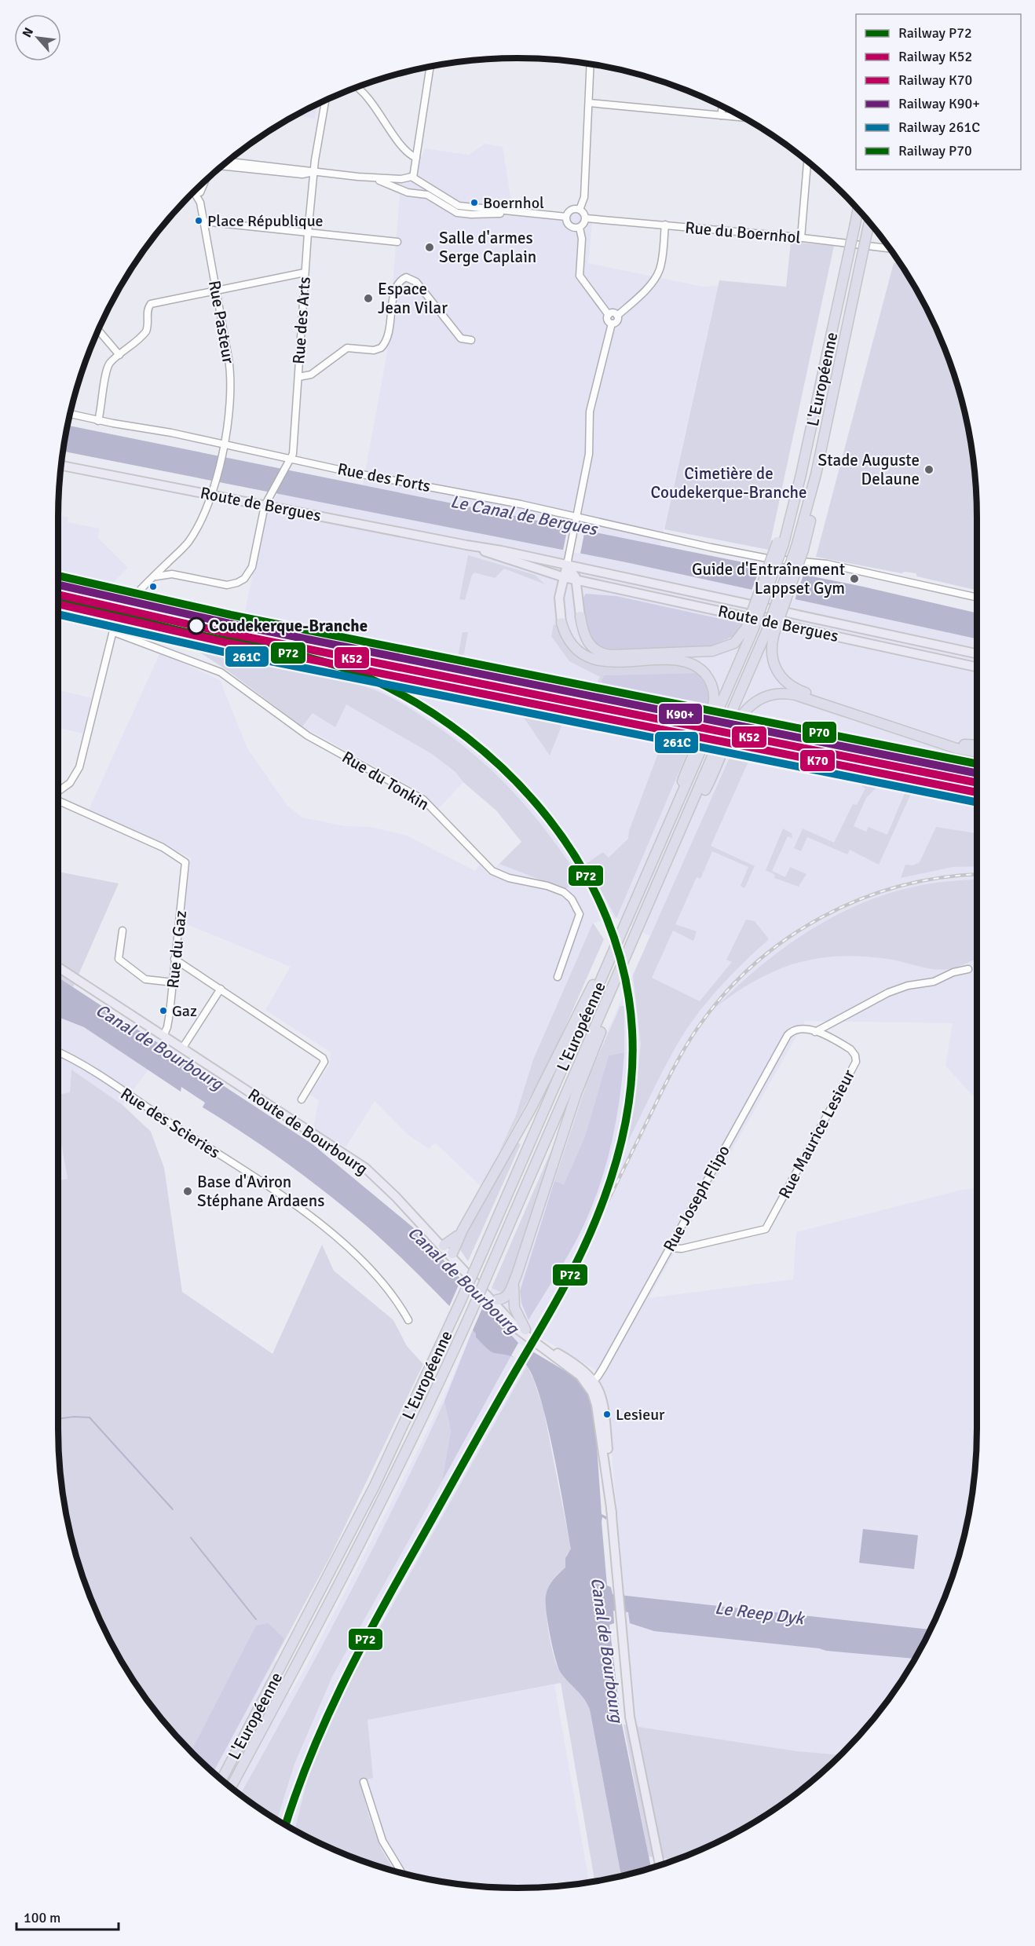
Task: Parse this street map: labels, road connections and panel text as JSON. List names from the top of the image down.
{
  "streets": {
    "highway": ["L'Européenne"],
    "main road": ["Route de Bergues", "Route de Bourbourg"],
    "street": [
      "Rue du Boernhol",
      "Rue des Arts",
      "Rue Pasteur",
      "Rue des Forts",
      "Rue du Tonkin",
      "Rue du Gaz",
      "Rue des Scieries",
      "Rue Maurice Lesieur",
      "Rue Joseph Flipo"
    ]
  },
  "crossings": [
    ["Rue des Arts", "Rue des Forts"],
    ["Rue des Arts", "Route de Bergues"],
    ["Rue Pasteur", "Rue des Forts"],
    ["Rue Pasteur", "Route de Bergues"],
    ["Rue du Gaz", "Route de Bourbourg"],
    ["Route de Bourbourg", "Rue Joseph Flipo"],
    ["Rue Maurice Lesieur", "Rue Joseph Flipo"]
  ],
  "water": ["Le Canal de Bergues", "Canal de Bourbourg", "Le Reep Dyk"],
  "parks": ["Cimetière de Coudekerque-Branche"],
  "places": [
    "Boernhol",
    "Place République",
    "Salle d'armes Serge Caplain",
    "Espace Jean Vilar",
    "Stade Auguste Delaune",
    "Guide d'Entraînement Lappset Gym",
    "Coudekerque-Branche",
    "Gaz",
    "Base d'Aviron Stéphane Ardaens",
    "Lesieur"
  ],
  "lines": [
    "rail line P70",
    "rail line K90+",
    "rail line K52",
    "rail line P72",
    "rail line K70",
    "rail line 261C"
  ],
  "legend": [
    "Railway P72",
    "Railway K52",
    "Railway K70",
    "Railway K90+",
    "Railway 261C",
    "Railway P70"
  ],
  "scale_bar": "100 m",
  "north": "top left"
}
